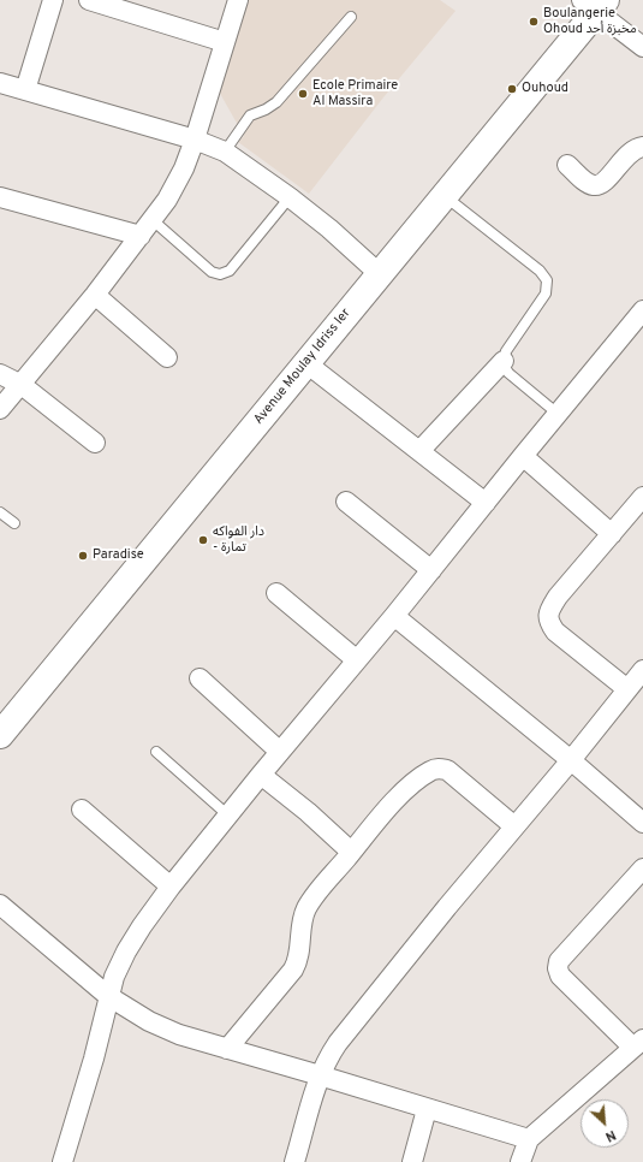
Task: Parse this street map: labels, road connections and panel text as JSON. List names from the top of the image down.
{
  "streets": {
    "main road": ["Avenue Moulay Idriss Ier"]
  },
  "places": [
    "Boulangerie Ohoud مخبزة أحد",
    "Ouhoud",
    "Ecole Primaire Al Massira",
    "دار الفواكه - تمارة",
    "Paradise"
  ],
  "north": "bottom right"
}
